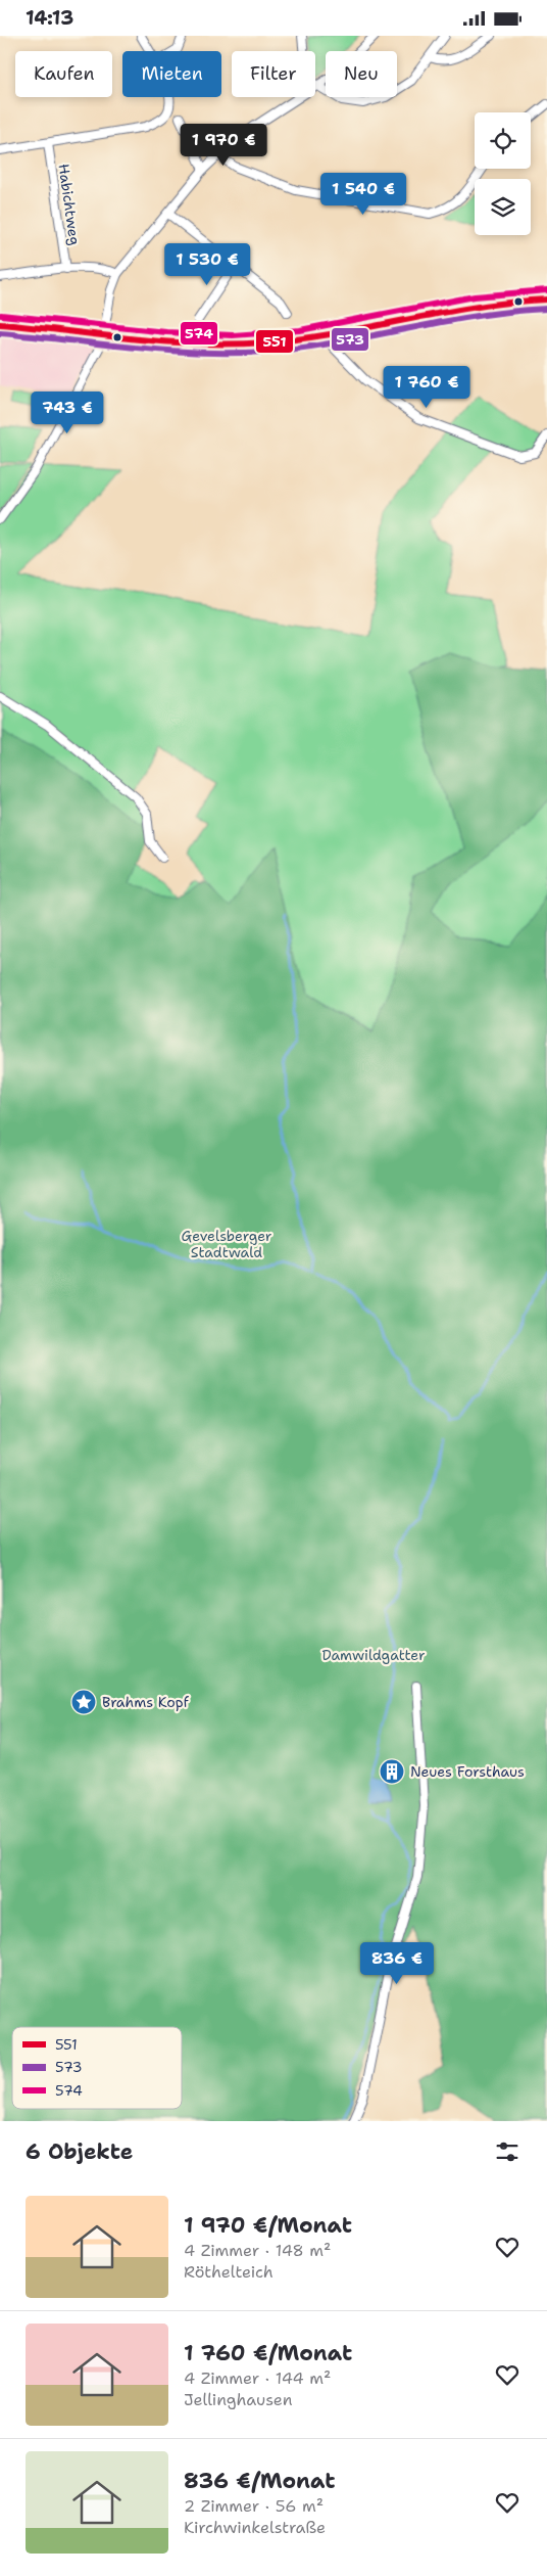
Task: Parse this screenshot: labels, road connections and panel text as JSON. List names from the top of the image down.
{
  "streets": {
    "street": ["Habichtweg"]
  },
  "parks": ["Gevelsberger Stadtwald", "Damwildgatter"],
  "places": {
    "place": ["Brahms Kopf"],
    "building": ["Neues Forsthaus"]
  },
  "lines": ["transit line 574", "transit line 551", "transit line 573"],
  "legend": ["551", "573", "574"],
  "page": {
    "status": "14:13",
    "chip": [
      "Kaufen",
      "Mieten",
      "Filter",
      "Neu"
    ],
    "price": [
      "1 970 €",
      "1 540 €",
      "1 530 €",
      "1 760 €",
      "743 €",
      "836 €"
    ],
    "heading": "6 Objekte",
    "list": [
      {
        "name": "1 970 €/Monat",
        "note": "4 Zimmer · 148 m² · Röthelteich"
      },
      {
        "name": "1 760 €/Monat",
        "note": "4 Zimmer · 144 m² · Jellinghausen"
      },
      {
        "name": "836 €/Monat",
        "note": "2 Zimmer · 56 m² · Kirchwinkelstraße"
      }
    ]
  }
}
